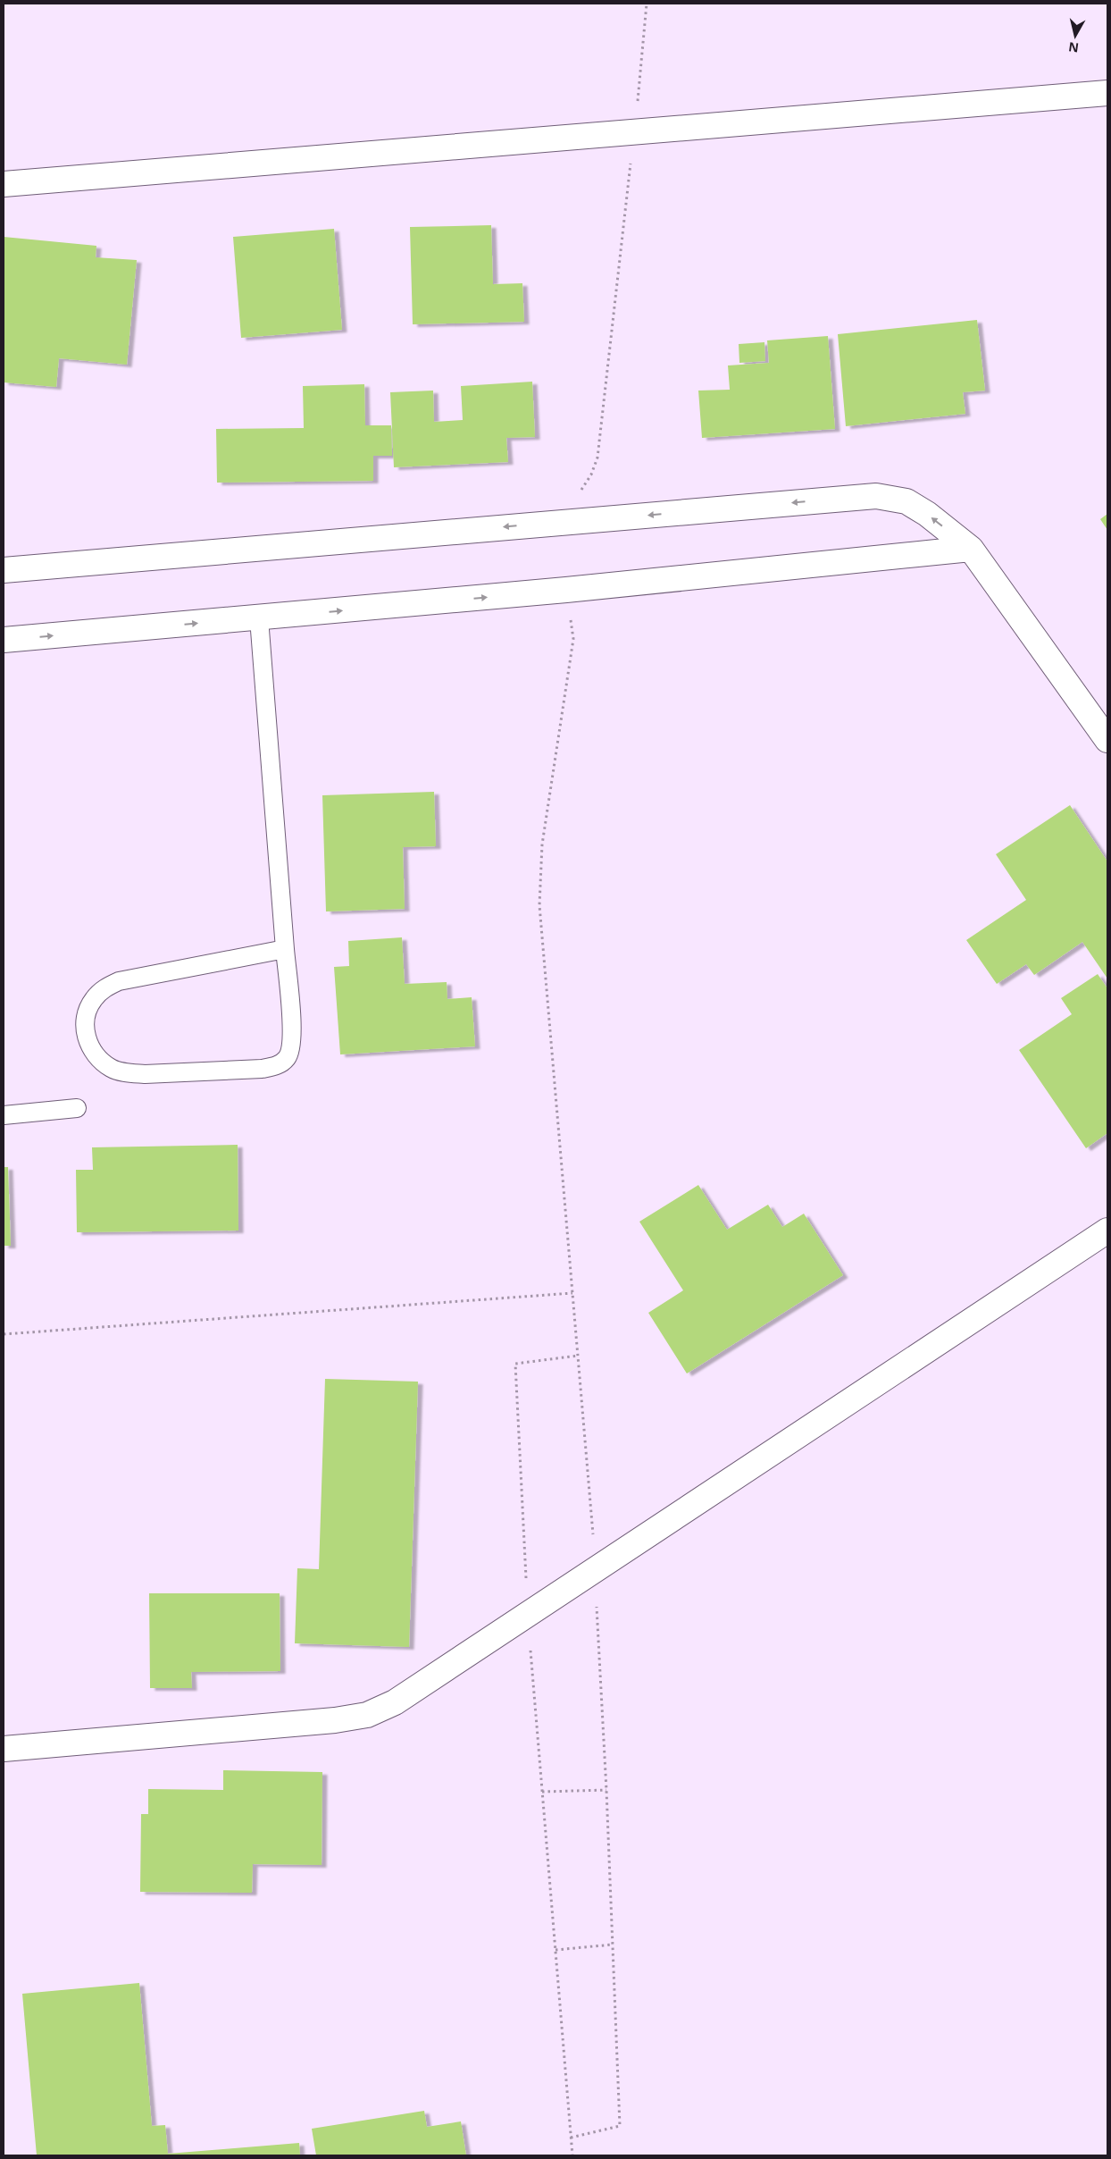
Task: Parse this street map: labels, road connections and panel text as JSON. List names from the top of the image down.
{
  "north": "bottom"
}
